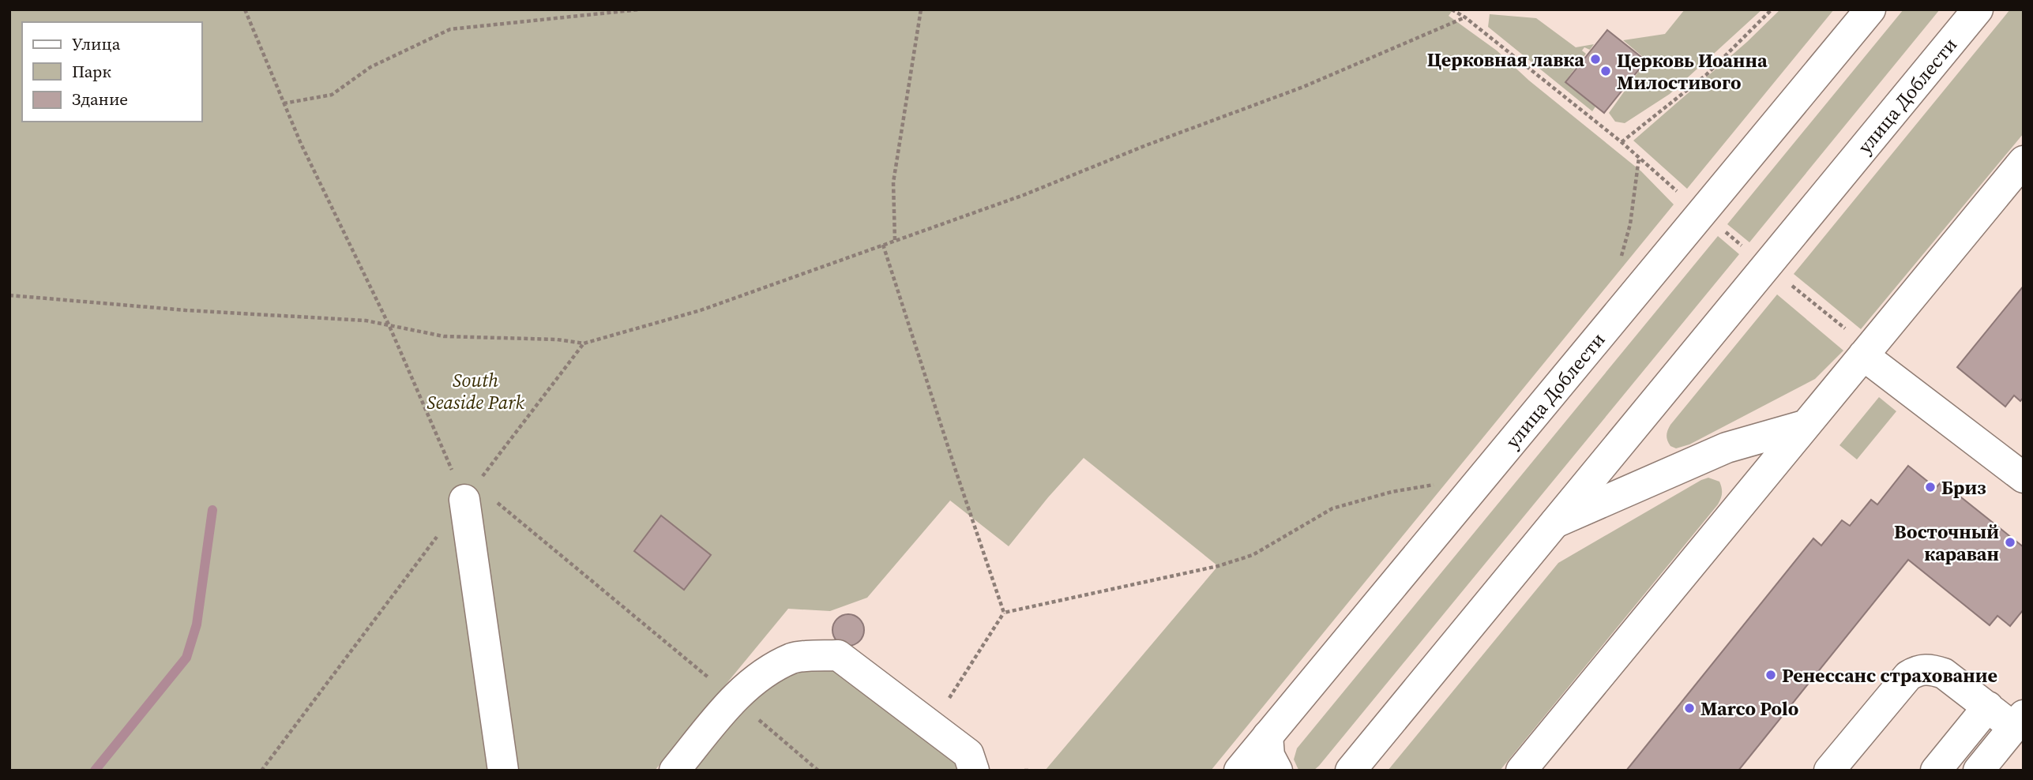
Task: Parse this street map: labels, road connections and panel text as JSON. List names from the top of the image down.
{
  "streets": {
    "main road": ["улица Доблести"]
  },
  "parks": ["South Seaside Park"],
  "places": [
    "Церковная лавка",
    "Церковь Иоанна Милостивого",
    "Бриз",
    "Восточный караван",
    "Ренессанс страхование",
    "Marco Polo"
  ],
  "legend": ["Улица", "Парк", "Здание"]
}
